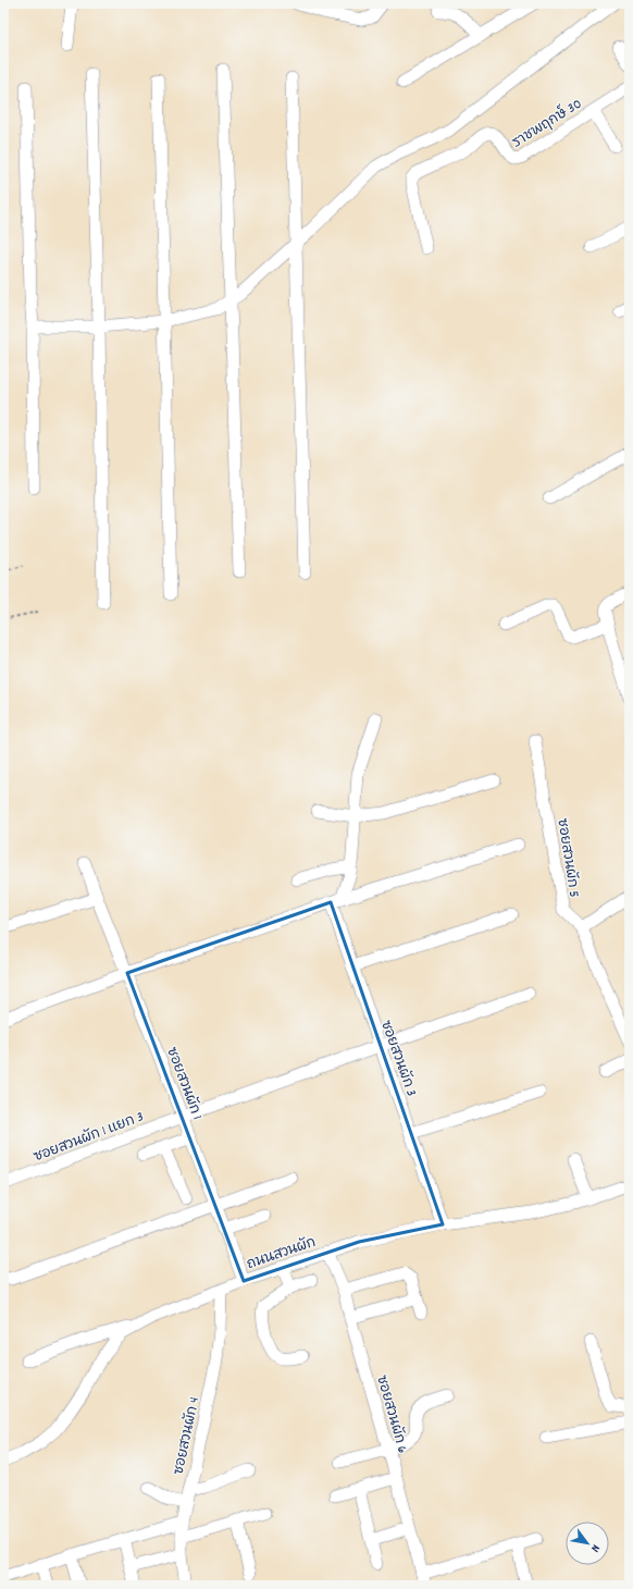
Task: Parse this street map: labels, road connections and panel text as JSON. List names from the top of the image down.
{
  "streets": {
    "street": [
      "ราชพฤกษ์ 30",
      "ซอยสวนผัก 5",
      "ซอยสวนผัก 3",
      "ซอยสวนผัก 1",
      "ซอยสวนผัก 1 แยก 3",
      "ถนนสวนผัก",
      "ซอยสวนผัก 6",
      "ซอยสวนผัก 4"
    ]
  },
  "crossings": [
    ["ซอยสวนผัก 3", "ซอยสวนผัก 1 แยก 3"],
    ["ซอยสวนผัก 3", "ถนนสวนผัก"],
    ["ซอยสวนผัก 1", "ซอยสวนผัก 1 แยก 3"],
    ["ซอยสวนผัก 1", "ถนนสวนผัก"],
    ["ถนนสวนผัก", "ซอยสวนผัก 6"],
    ["ถนนสวนผัก", "ซอยสวนผัก 4"]
  ],
  "north": "bottom right"
}
